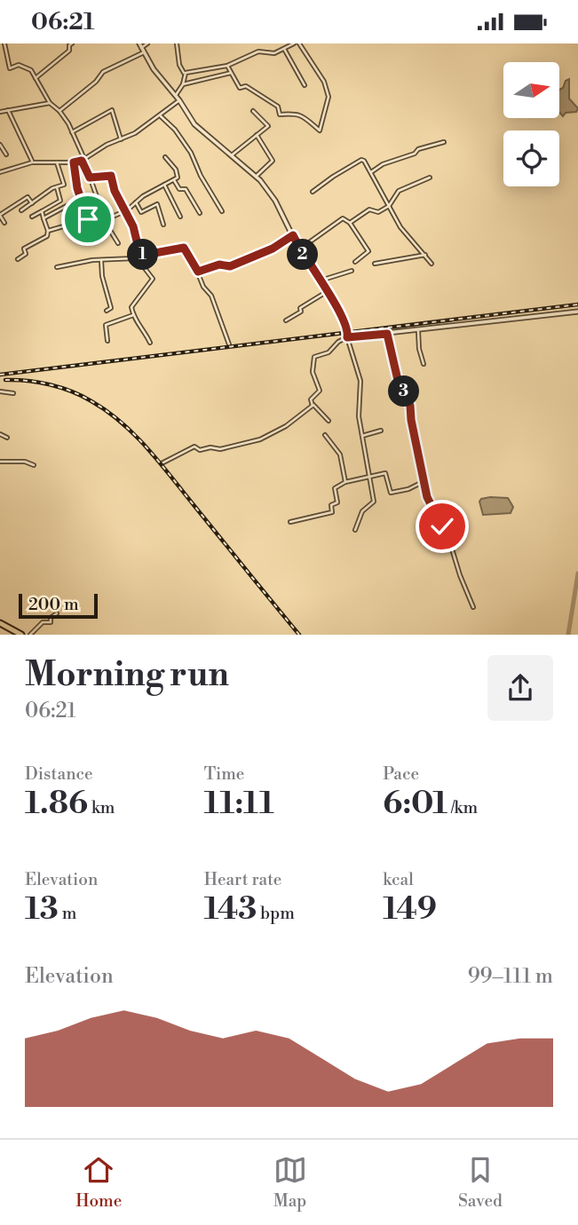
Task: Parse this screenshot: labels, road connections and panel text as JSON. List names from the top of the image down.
{
  "scale_bar": "200 m",
  "north": "right",
  "page": {
    "status": "06:21",
    "pins": ["1", "2", "3"],
    "scale": "200 m",
    "heading": ["Morning run", "06:21"],
    "stats": [
      ["Distance", "1.86 km"],
      ["Time", "11:11"],
      ["Pace", "6:01 /km"],
      ["Elevation", "13 m"],
      ["Heart rate", "143 bpm"],
      ["kcal", "149"]
    ],
    "chart": ["Elevation", "99–111 m"],
    "tabs": ["Home", "Map", "Saved"]
  }
}
